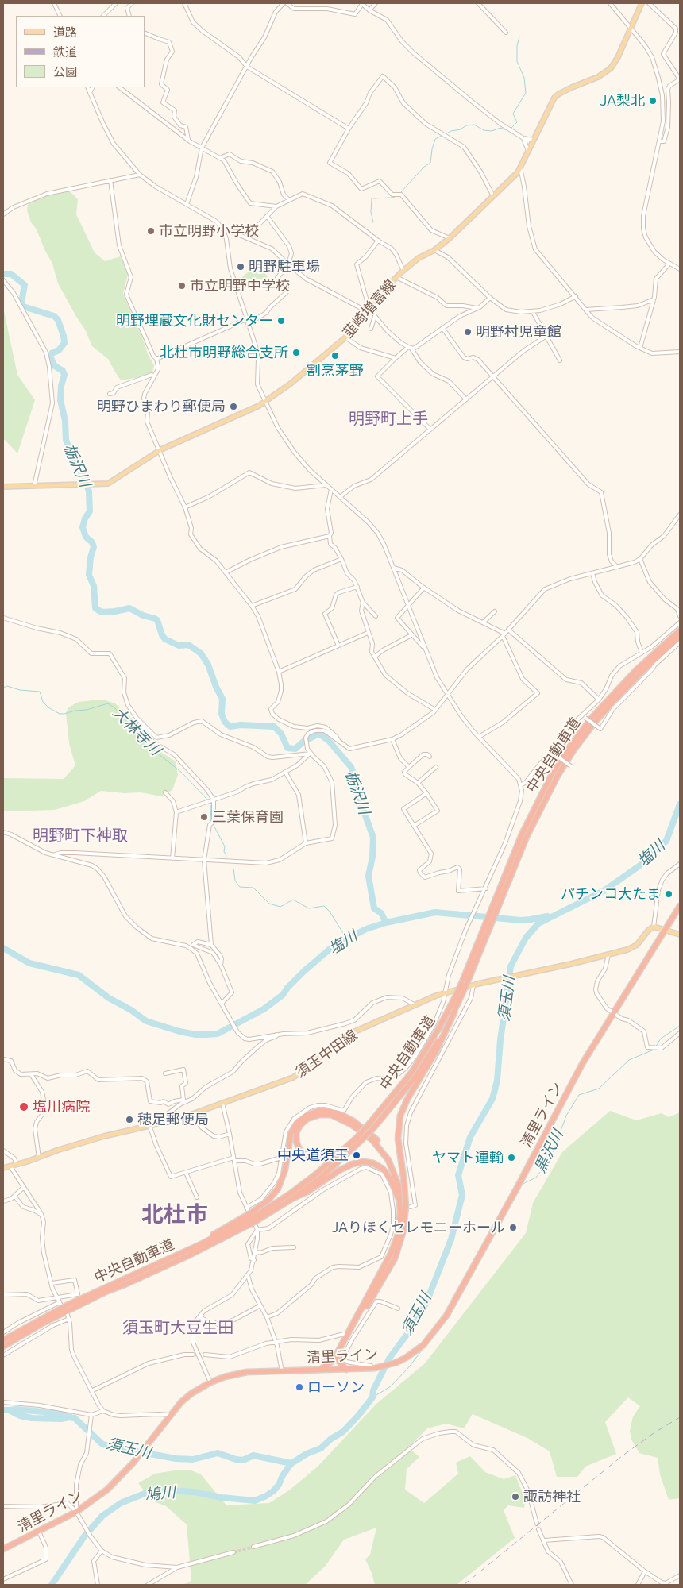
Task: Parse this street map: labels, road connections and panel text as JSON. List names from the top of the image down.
{
  "streets": {
    "highway": ["中央自動車道", "清里ライン"],
    "main road": ["韮崎増富線", "須玉中田線"]
  },
  "districts": [
    "明野町上手",
    "明野町下神取",
    "北杜市",
    "須玉町大豆生田"
  ],
  "water": [
    "栃沢川",
    "大林寺川",
    "塩川",
    "須玉川",
    "黒沢川",
    "鳩川"
  ],
  "places": [
    "JA梨北",
    "市立明野小学校",
    "明野駐車場",
    "市立明野中学校",
    "明野埋蔵文化財センター",
    "明野村児童館",
    "北杜市明野総合支所",
    "割烹茅野",
    "明野ひまわり郵便局",
    "三葉保育園",
    "パチンコ大たま",
    "塩川病院",
    "穂足郵便局",
    "中央道須玉",
    "ヤマト運輸",
    "JAりほくセレモニーホール",
    "ローソン",
    "諏訪神社"
  ],
  "legend": ["道路", "鉄道", "公園"]
}
